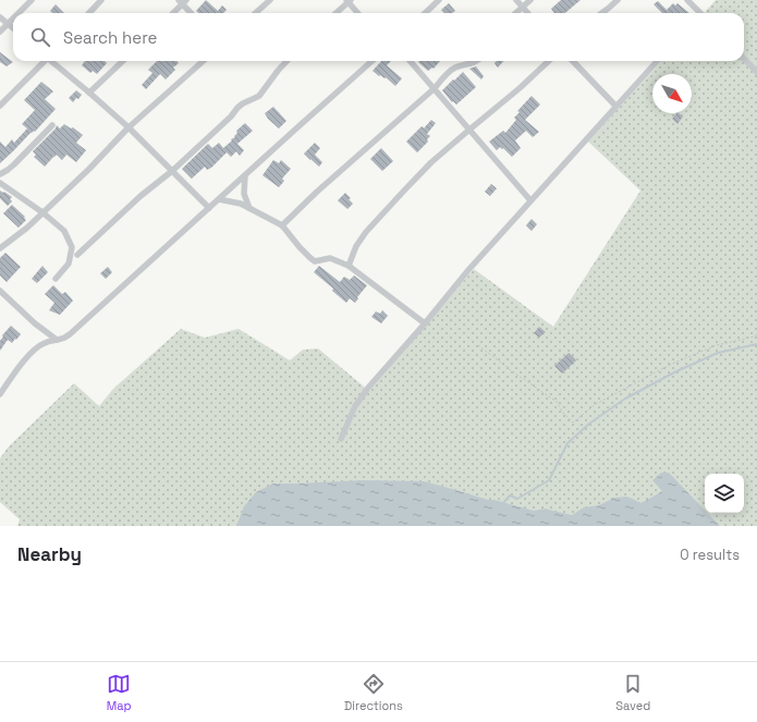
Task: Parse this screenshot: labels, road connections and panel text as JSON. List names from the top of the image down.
{
  "north": "bottom right",
  "page": {
    "search": "Search here",
    "heading": ["Nearby", "0 results"],
    "nav": ["Map", "Directions", "Saved"]
  }
}
